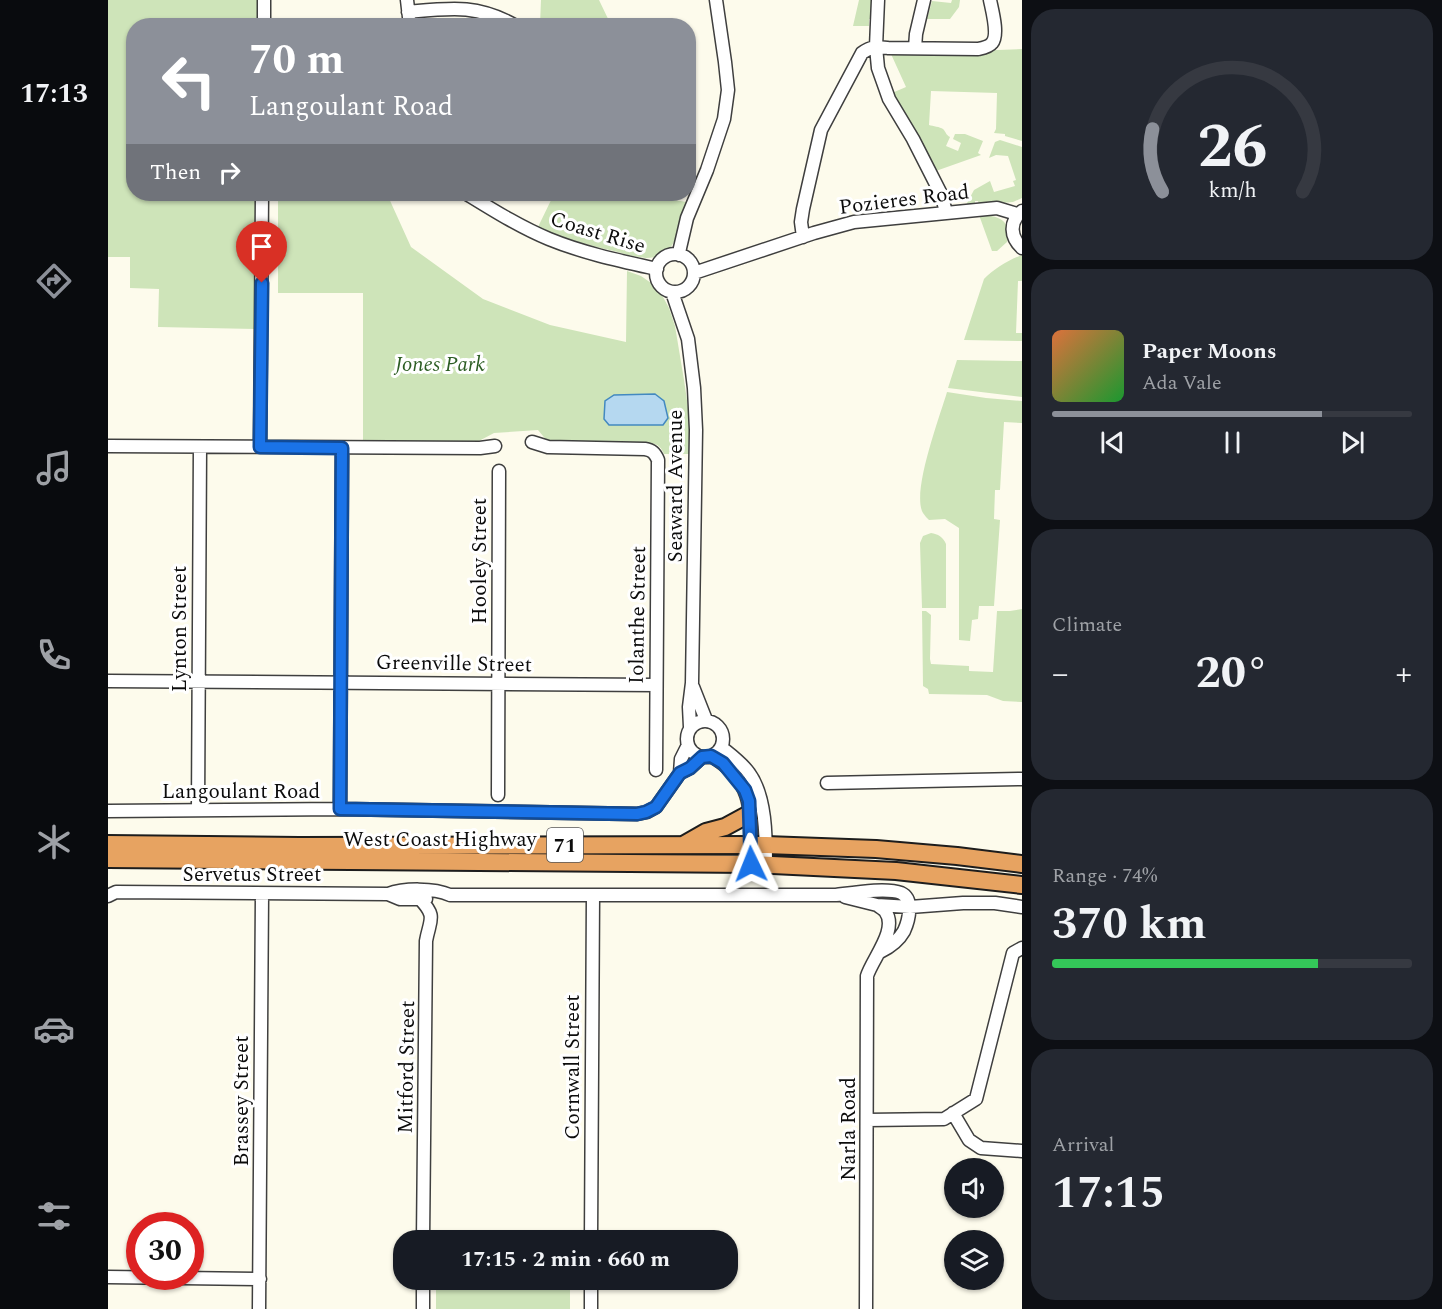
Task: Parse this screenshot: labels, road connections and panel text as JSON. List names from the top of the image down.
{
  "streets": {
    "highway": ["West Coast Highway", "71"],
    "street": [
      "Pozieres Road",
      "Coast Rise",
      "Seaward Avenue",
      "Hooley Street",
      "Iolanthe Street",
      "Lynton Street",
      "Greenville Street",
      "Langoulant Road",
      "Servetus Street",
      "Mitford Street",
      "Cornwall Street",
      "Brassey Street",
      "Narla Road"
    ]
  },
  "crossings": [
    ["Pozieres Road", "Coast Rise"],
    ["Pozieres Road", "Seaward Avenue"],
    ["Coast Rise", "Seaward Avenue"],
    ["Seaward Avenue", "Langoulant Road"],
    ["Hooley Street", "Greenville Street"],
    ["Iolanthe Street", "Greenville Street"],
    ["Lynton Street", "Greenville Street"],
    ["Lynton Street", "Langoulant Road"],
    ["Servetus Street", "Mitford Street"],
    ["Servetus Street", "Cornwall Street"],
    ["Servetus Street", "Brassey Street"],
    ["Servetus Street", "Narla Road"]
  ],
  "parks": ["Jones Park"],
  "page": {
    "tabs": "17:13",
    "turn": ["70 m", "Langoulant Road"],
    "then": "Then",
    "song": ["Paper Moons", "Ada Vale"],
    "tile": [
      "Climate",
      ["Range · 74%", "370 km"],
      ["Arrival", "17:15"]
    ],
    "heat": ["−", "20°", "+"],
    "limit": "30",
    "trip": "17:15 · 2 min · 660 m",
    "gauge": ["26", "km/h"]
  }
}
